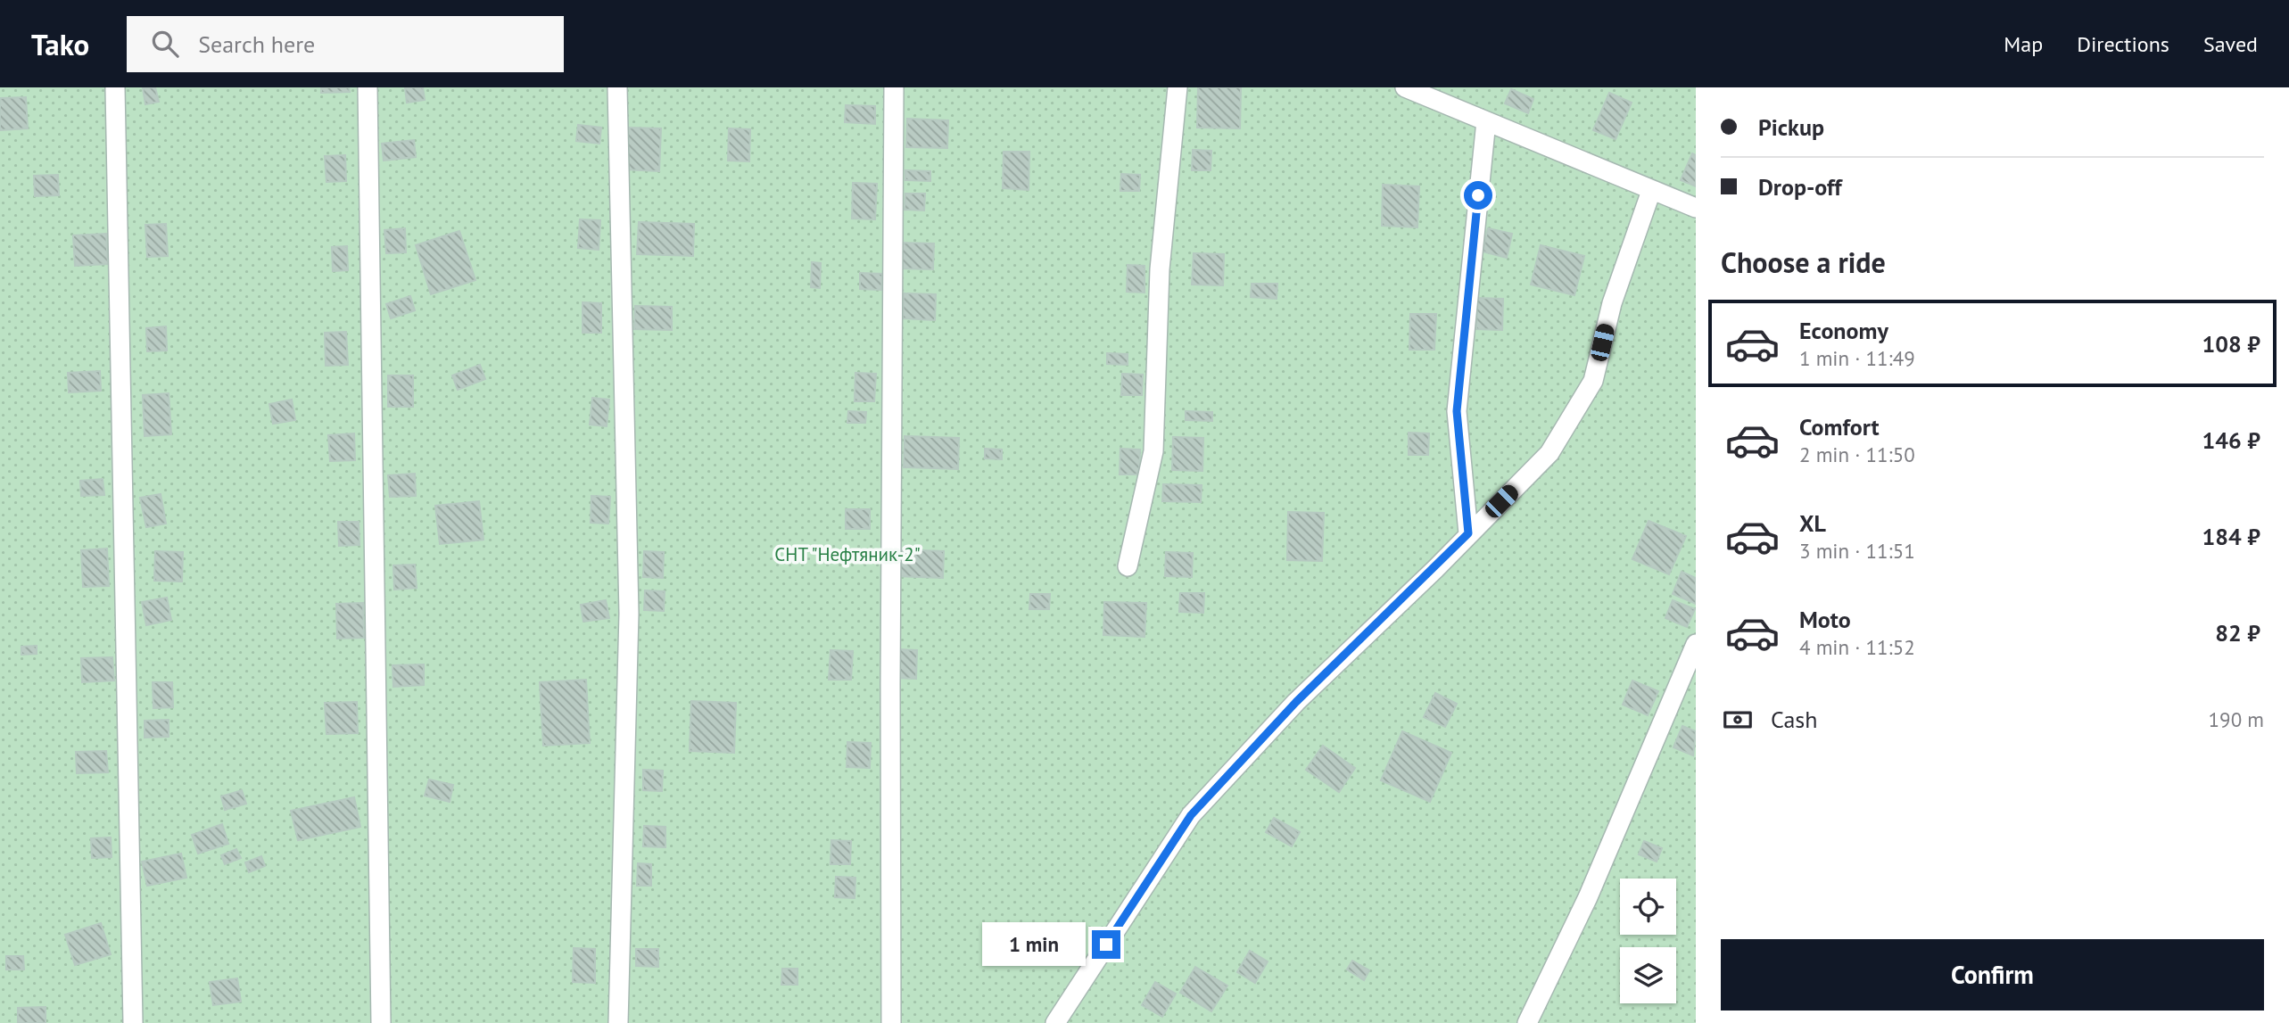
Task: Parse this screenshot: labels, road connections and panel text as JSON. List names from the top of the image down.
{
  "parks": ["СНТ \"Нефтяник-2\""],
  "page": {
    "header": "Tako",
    "search": "Search here",
    "nav": ["Map", "Directions", "Saved"],
    "banner": ["Pickup", "Drop-off"],
    "heading": "Choose a ride",
    "list": [
      {
        "name": "Economy",
        "note": "1 min · 11:49",
        "value": "108 ₽"
      },
      {
        "name": "Comfort",
        "note": "2 min · 11:50",
        "value": "146 ₽"
      },
      {
        "name": "XL",
        "note": "3 min · 11:51",
        "value": "184 ₽"
      },
      {
        "name": "Moto",
        "note": "4 min · 11:52",
        "value": "82 ₽"
      }
    ],
    "pay": ["Cash", "190 m"],
    "bubble": "1 min",
    "buttons": "Confirm"
  }
}
